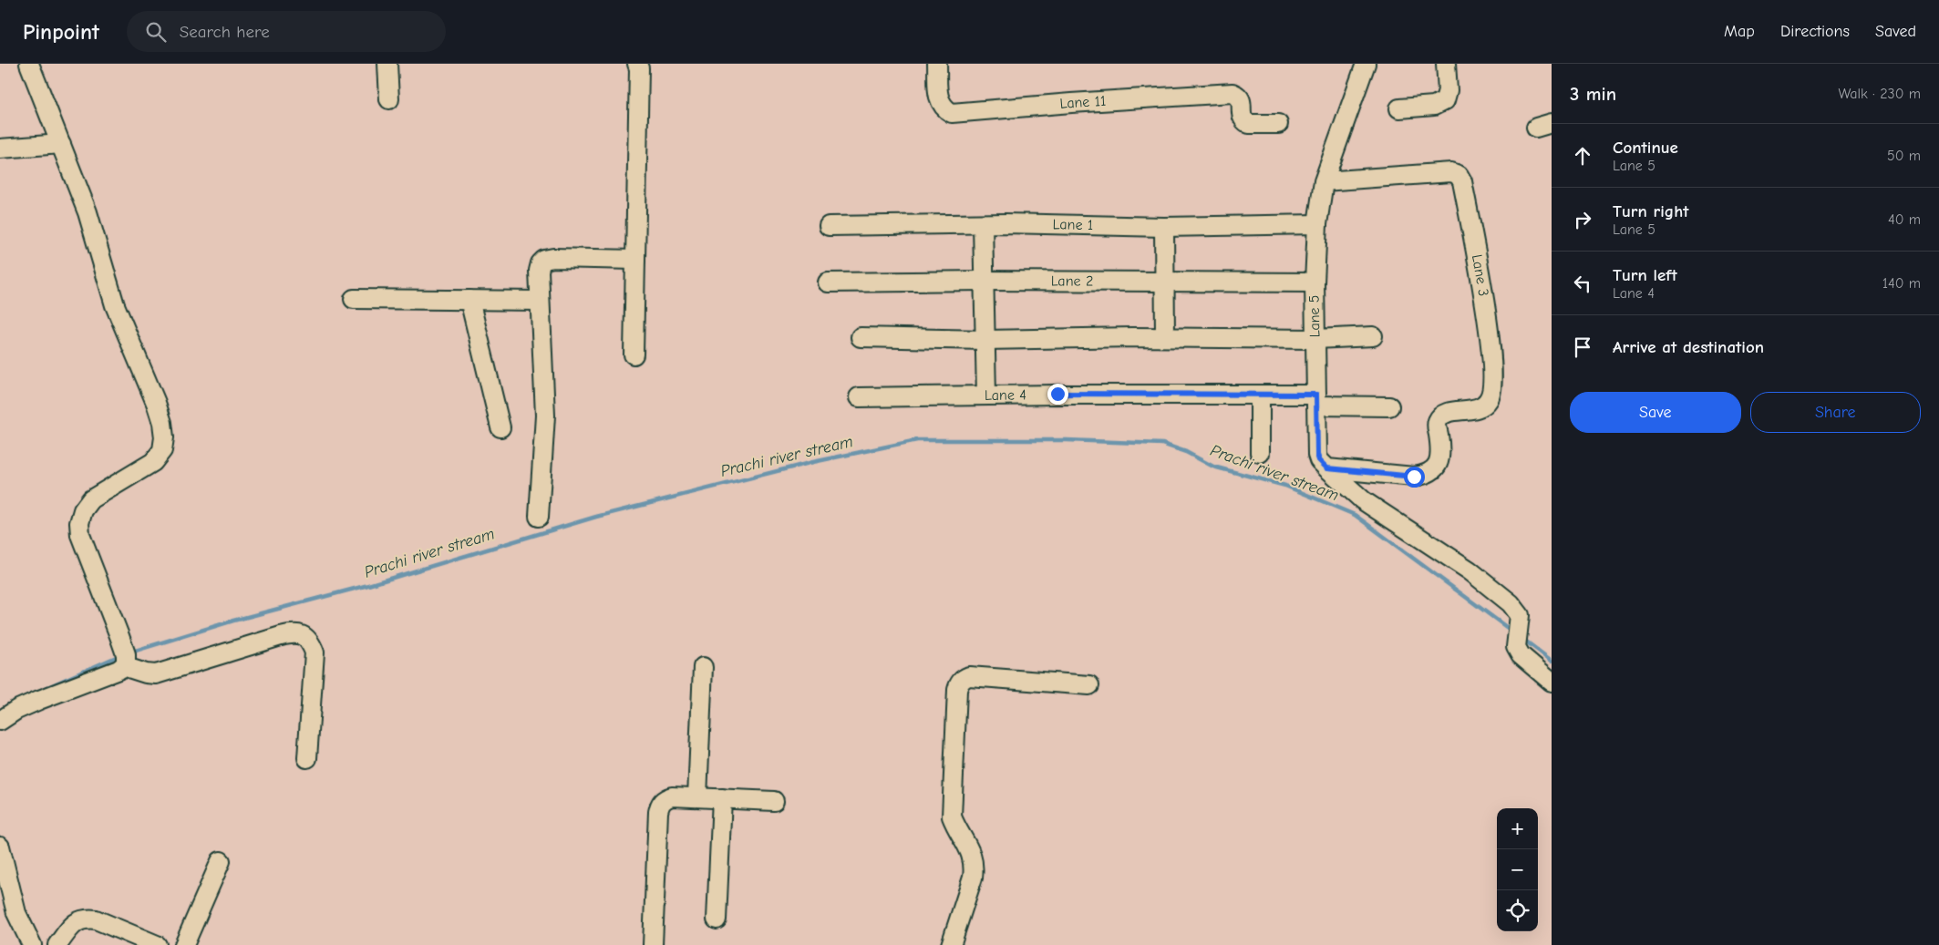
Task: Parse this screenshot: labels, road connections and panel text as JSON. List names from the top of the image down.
{
  "streets": {
    "street": [
      "Lane 11",
      "Lane 1",
      "Lane 3",
      "Lane 2",
      "Lane 5",
      "Lane 4"
    ]
  },
  "crossings": [
    ["Lane 1", "Lane 5"],
    ["Lane 3", "Lane 5"],
    ["Lane 2", "Lane 5"],
    ["Lane 5", "Lane 4"]
  ],
  "water": ["Prachi river stream"],
  "page": {
    "header": "Pinpoint",
    "search": "Search here",
    "nav": ["Map", "Directions", "Saved"],
    "heading": ["3 min", "Walk · 230 m"],
    "list": [
      ["Continue", "Lane 5", "50 m"],
      ["Turn right", "Lane 5", "40 m"],
      ["Turn left", "Lane 4", "140 m"],
      "Arrive at destination"
    ],
    "buttons": ["Save", "Share"],
    "map_buttons": ["+", "−"]
  }
}
